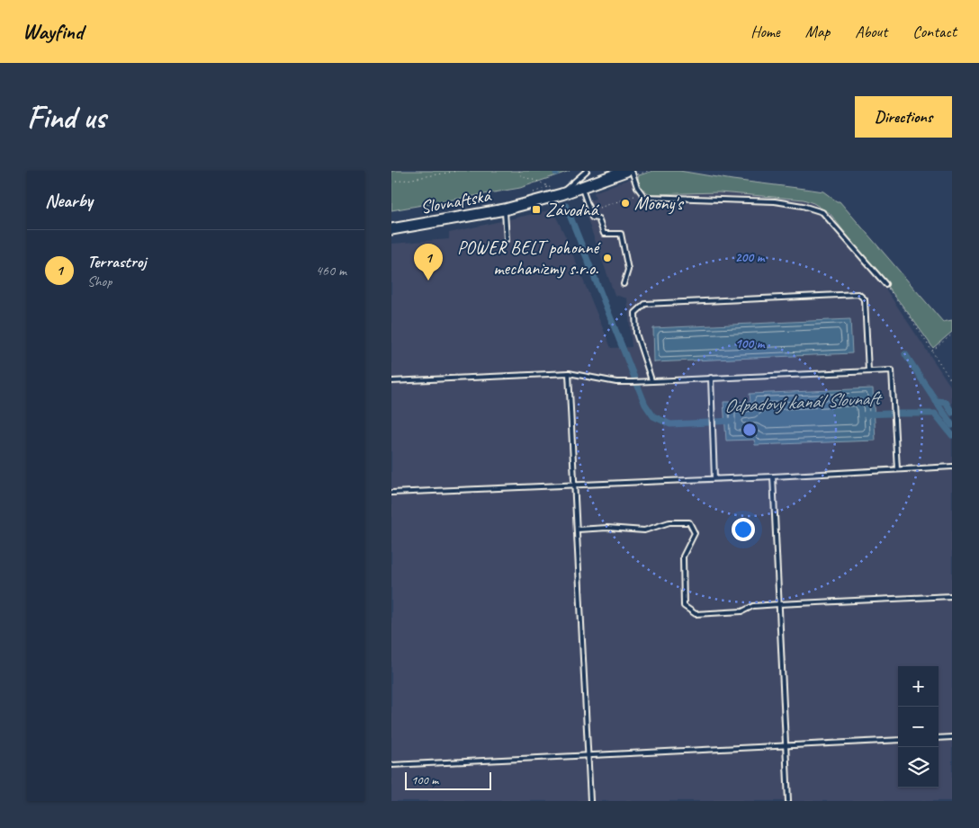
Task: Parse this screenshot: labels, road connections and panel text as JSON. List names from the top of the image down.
{
  "streets": {
    "main road": ["Slovnaftská"]
  },
  "water": ["Odpadový kanál Slovnaft"],
  "places": {
    "other": ["Moony's", "POWER BELT pohonné mechanizmy s.r.o."],
    "transit": ["Závodná"]
  },
  "scale_bar": "100 m",
  "page": {
    "header": "Wayfind",
    "nav": [
      "Home",
      "Map",
      "About",
      "Contact"
    ],
    "buttons": "Directions",
    "title": "Find us",
    "heading": "Nearby",
    "list": [
      {
        "mark": "1",
        "name": "Terrastroj",
        "note": "Shop",
        "value": "460 m"
      }
    ],
    "pins": "1",
    "map_buttons": ["+", "−"],
    "scale": "100 m"
  },
  "rings": ["200 m", "100 m"]
}
